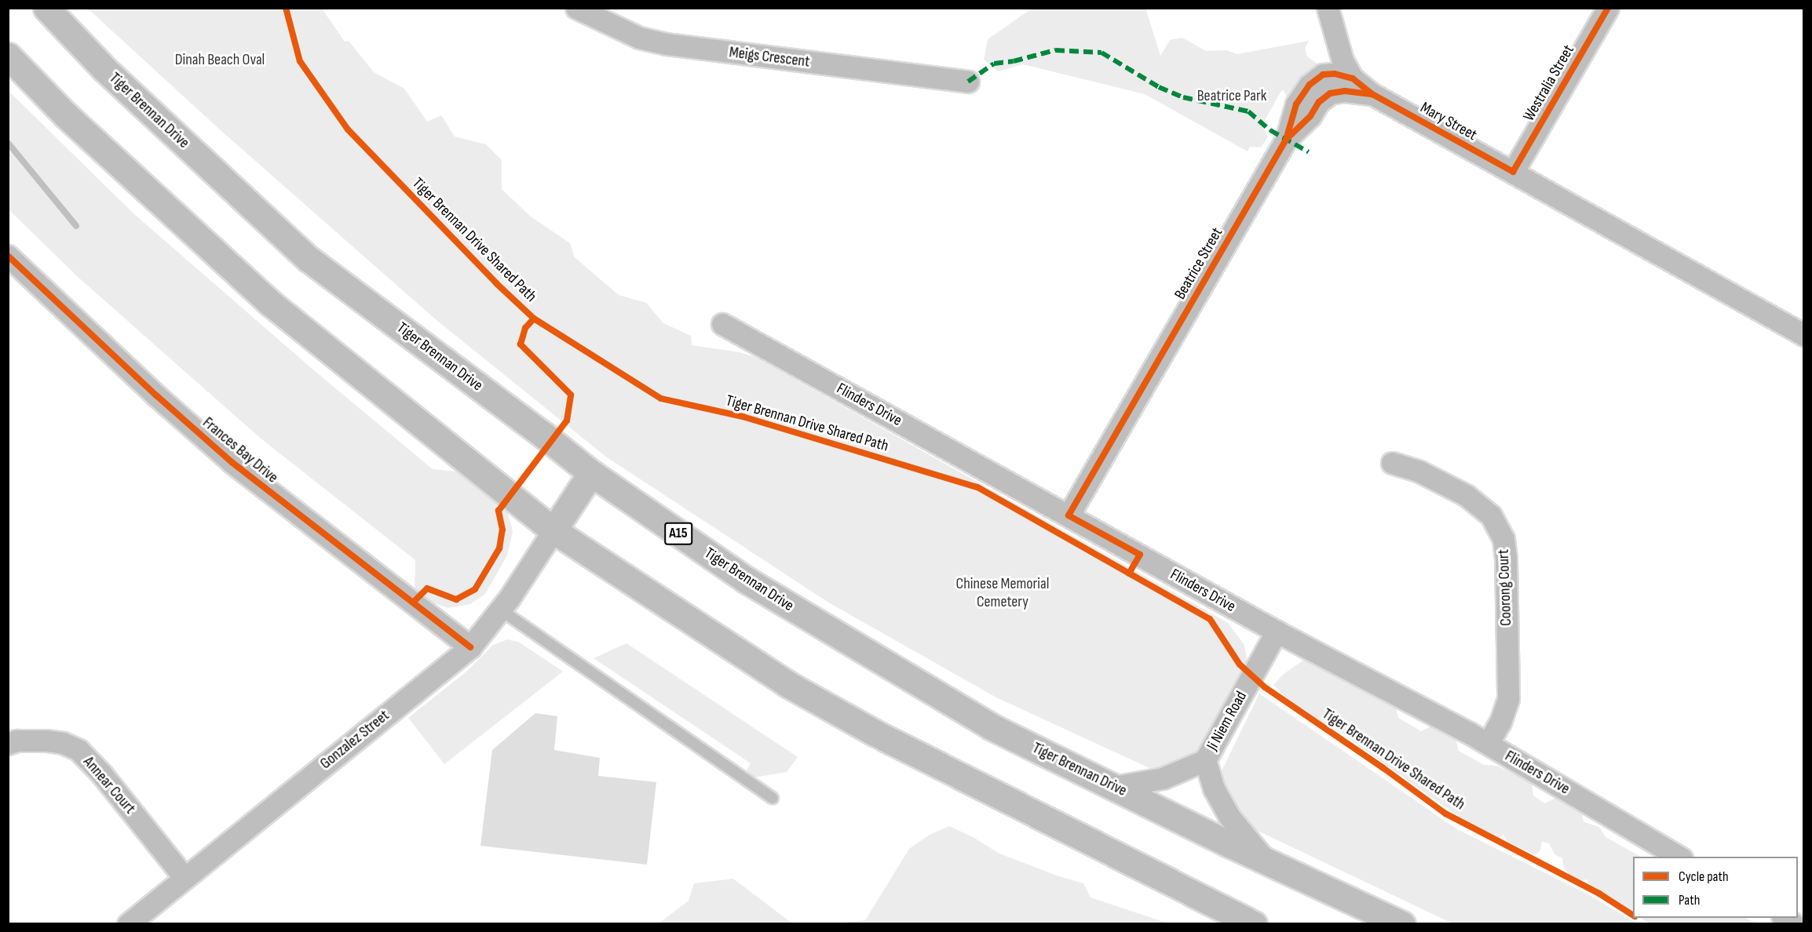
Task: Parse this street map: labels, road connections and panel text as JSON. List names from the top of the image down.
{
  "streets": {
    "main road": ["Tiger Brennan Drive", "A15"],
    "street": [
      "Meigs Crescent",
      "Westralia Street",
      "Mary Street",
      "Beatrice Street",
      "Flinders Drive",
      "Frances Bay Drive",
      "Coorong Court",
      "Ji Niem Road",
      "Gonzalez Street",
      "Annear Court"
    ],
    "cycle path": ["Tiger Brennan Drive Shared Path"]
  },
  "crossings": [
    ["Westralia Street", "Mary Street"],
    ["Tiger Brennan Drive", "Ji Niem Road"],
    ["Mary Street", "Beatrice Street"],
    ["Beatrice Street", "Flinders Drive"],
    ["Flinders Drive", "Coorong Court"],
    ["Flinders Drive", "Ji Niem Road"],
    ["Frances Bay Drive", "Gonzalez Street"],
    ["Gonzalez Street", "Annear Court"]
  ],
  "parks": ["Dinah Beach Oval", "Beatrice Park", "Chinese Memorial Cemetery"],
  "legend": ["Cycle path", "Path"]
}
